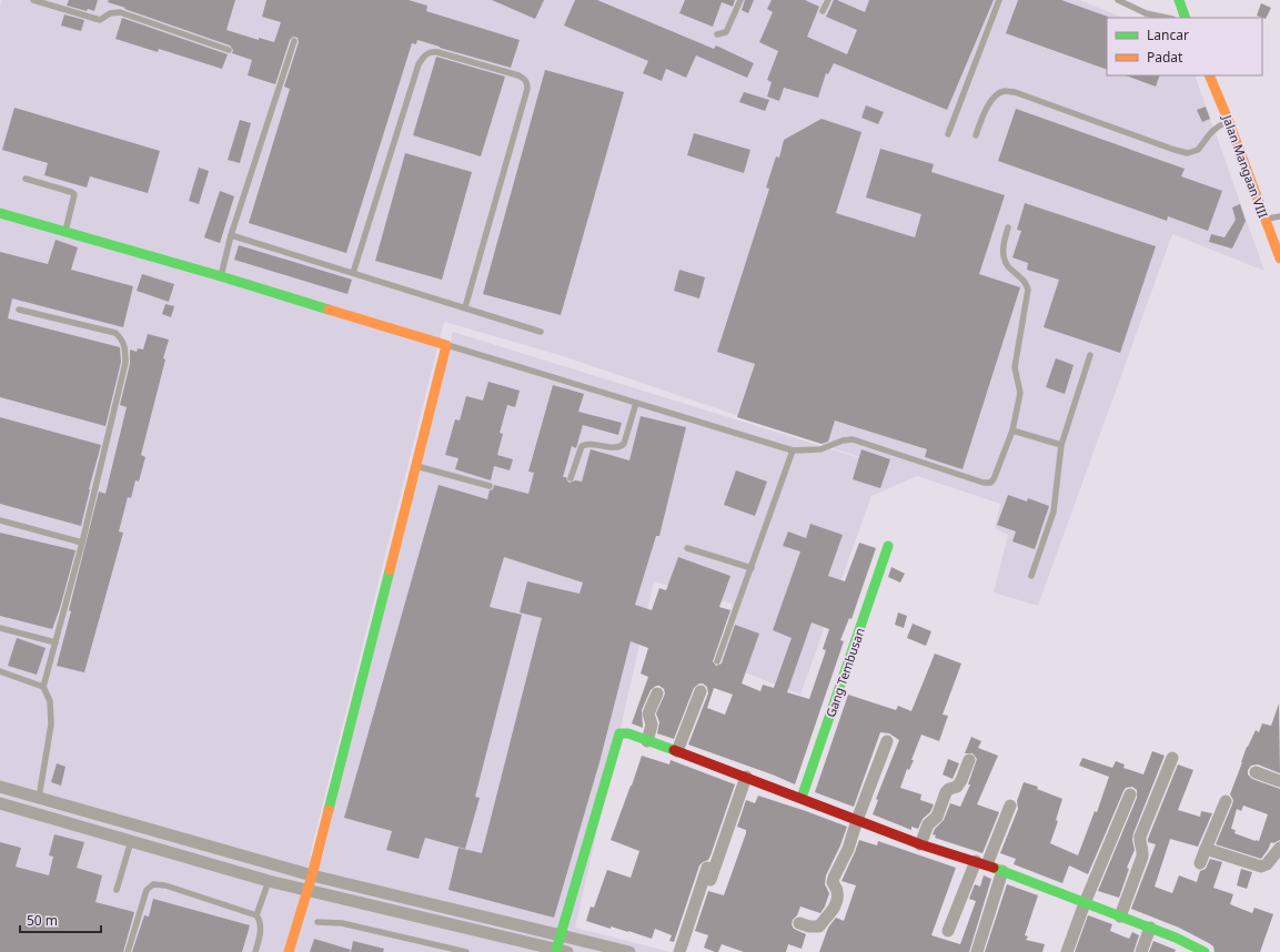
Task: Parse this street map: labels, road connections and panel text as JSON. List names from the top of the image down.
{
  "streets": {
    "street": ["Jalan Mangaan VIII", "Gang Tembusan"]
  },
  "legend": ["Lancar", "Padat"],
  "scale_bar": "50 m"
}
